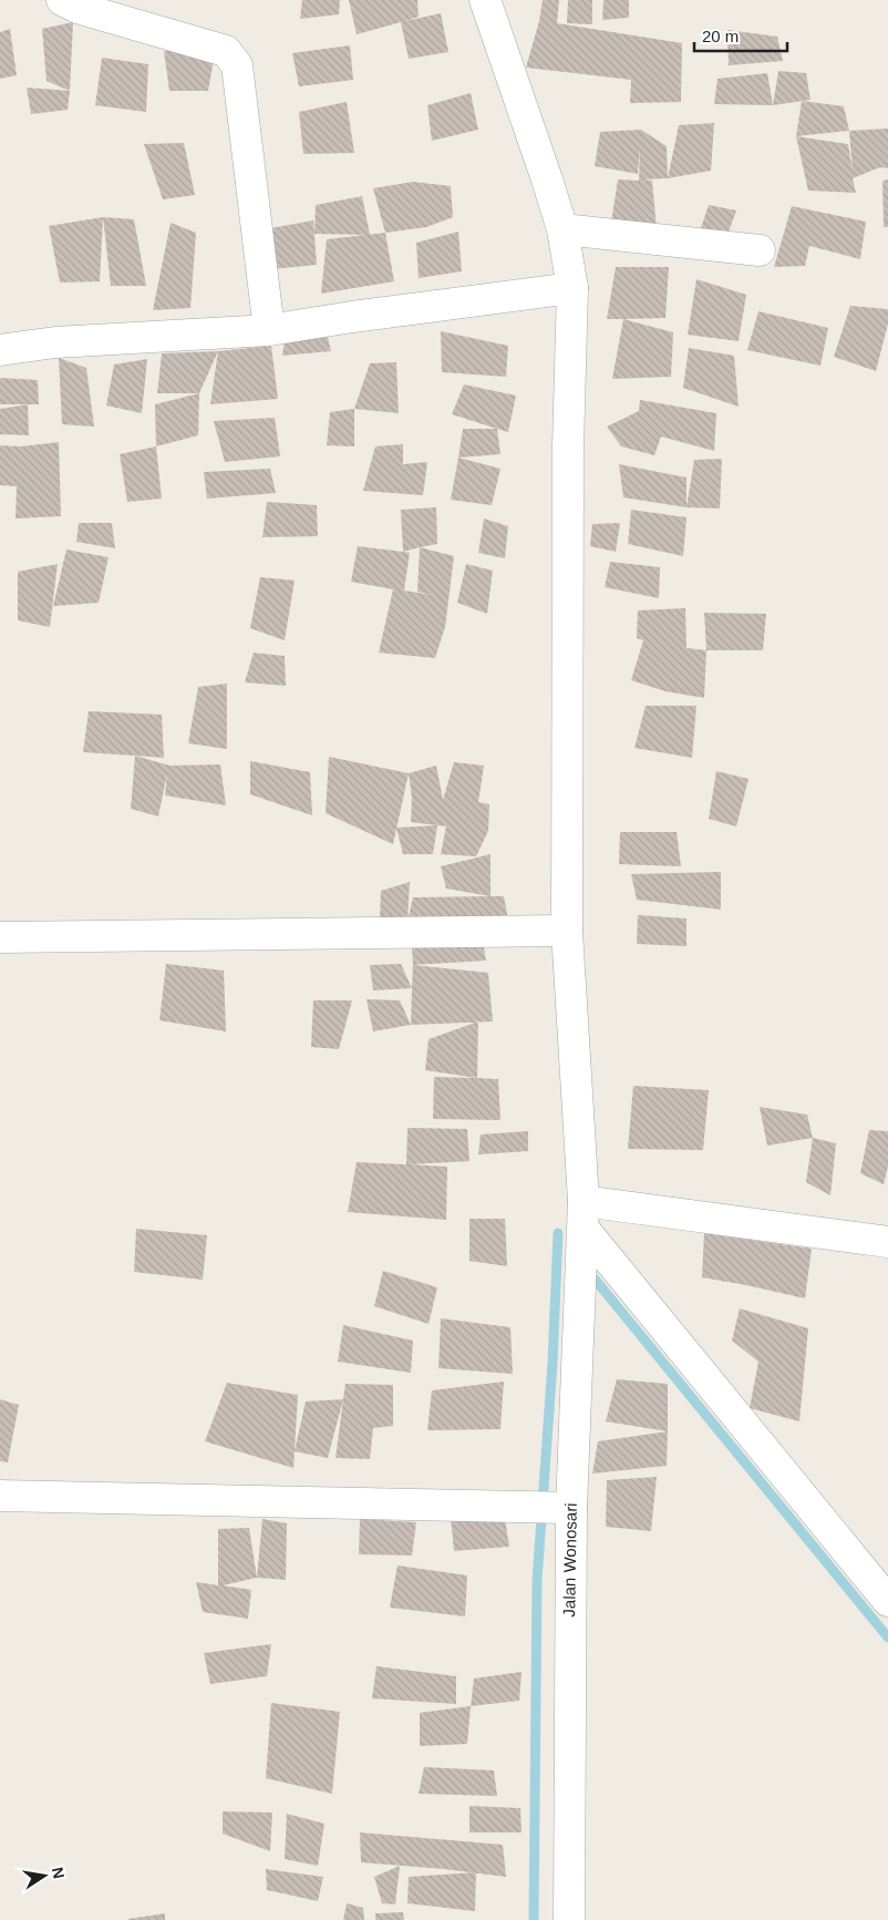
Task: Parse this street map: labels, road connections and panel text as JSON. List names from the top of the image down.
{
  "streets": {
    "street": ["Jalan Wonosari"]
  },
  "scale_bar": "20 m",
  "north": "right"
}
